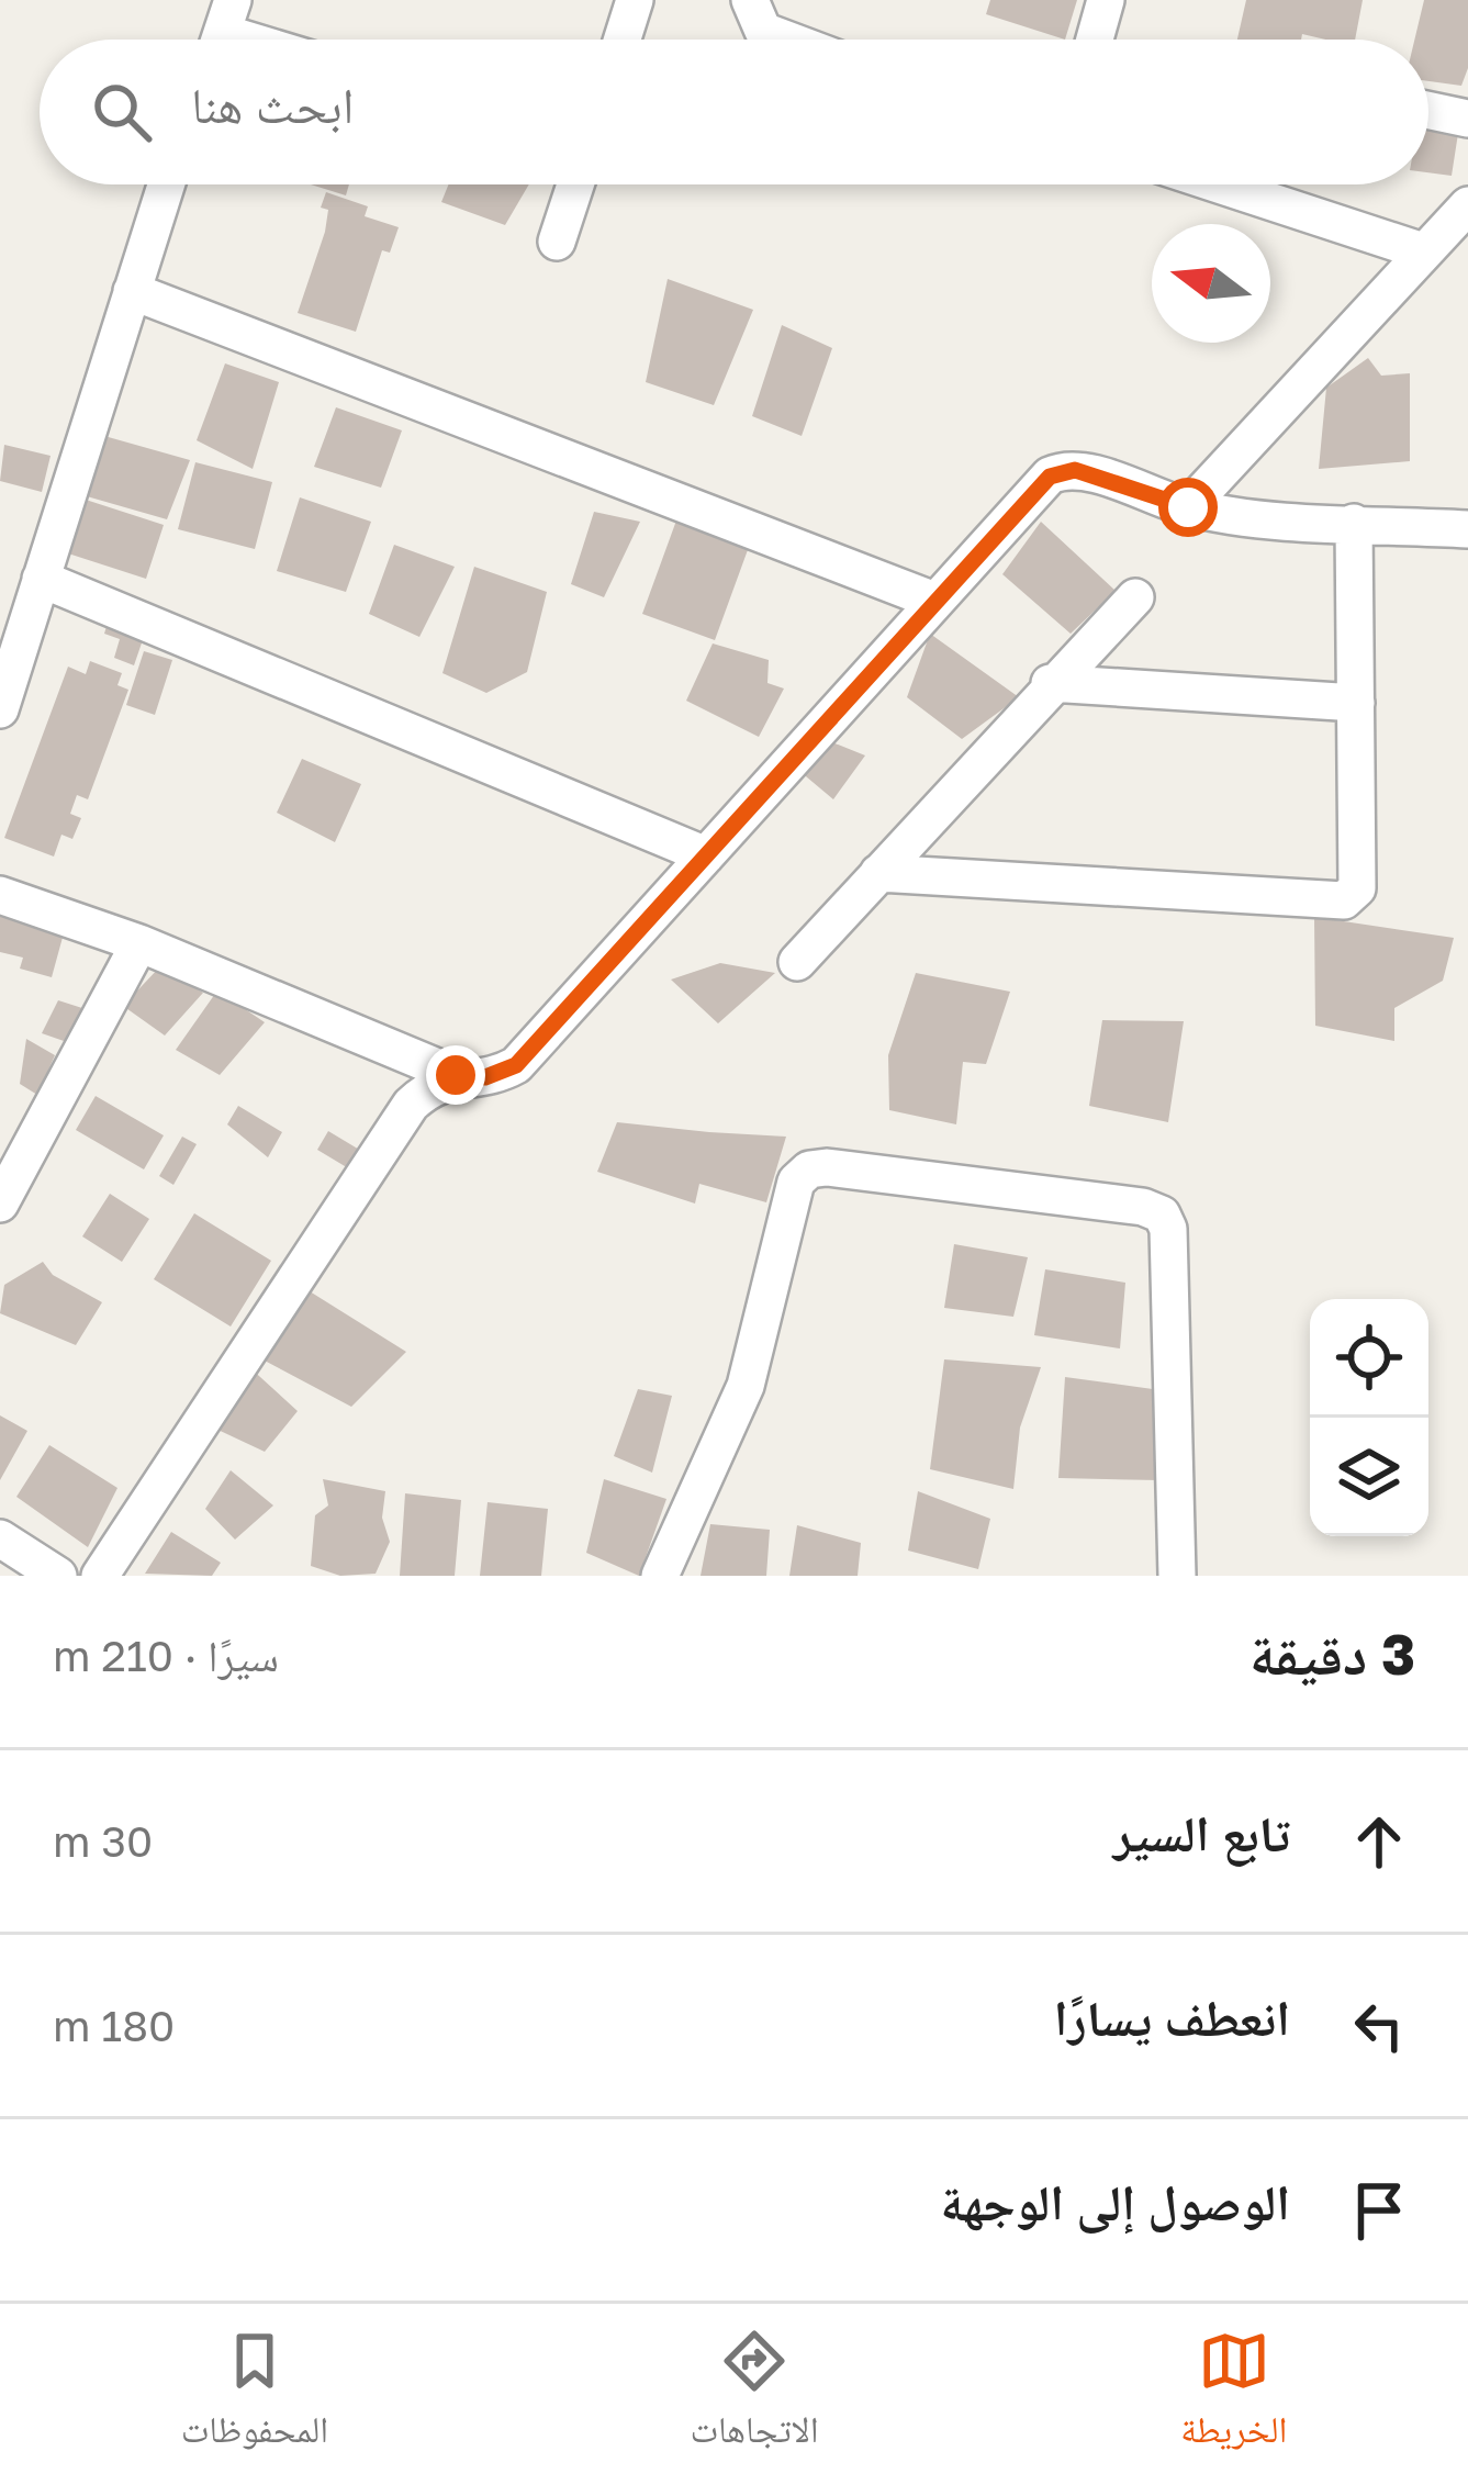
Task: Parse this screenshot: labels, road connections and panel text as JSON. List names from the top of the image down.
{
  "north": "left",
  "page": {
    "search": "ابحث هنا",
    "heading": ["3 دقيقة", "سيرًا · 210 m"],
    "list": [
      ["تابع السير", "30 m"],
      ["انعطف يسارًا", "180 m"],
      "الوصول إلى الوجهة"
    ],
    "nav": ["الخريطة", "الاتجاهات", "المحفوظات"]
  }
}
